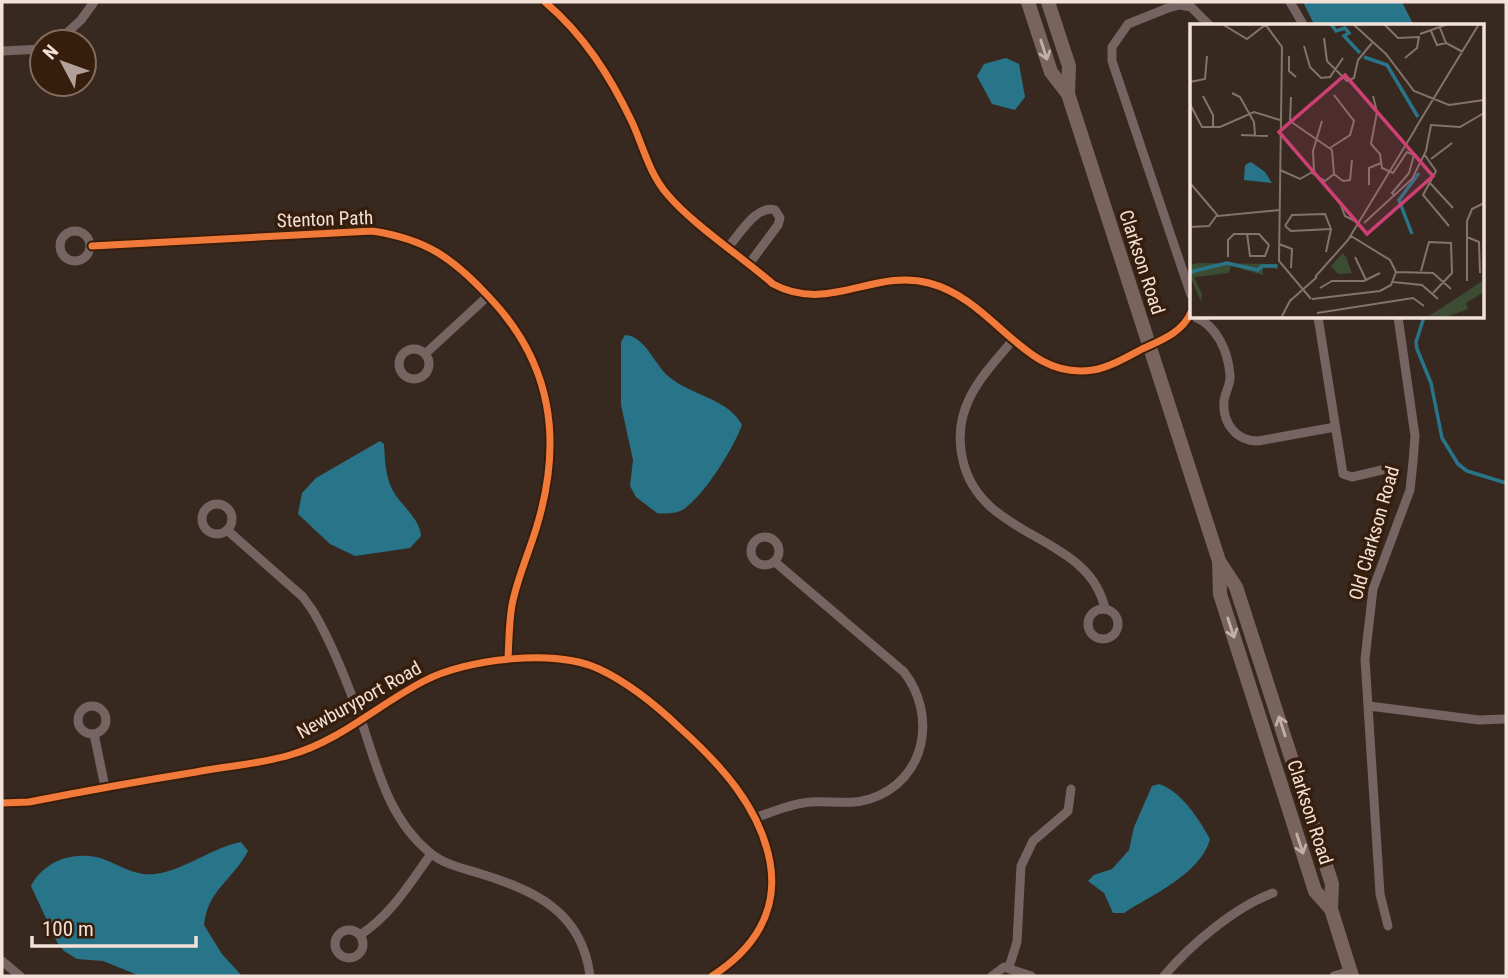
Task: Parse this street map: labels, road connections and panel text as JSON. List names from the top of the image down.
{
  "streets": {
    "main road": ["Clarkson Road"],
    "street": ["Stenton Path", "Old Clarkson Road", "Newburyport Road"]
  },
  "crossings": [
    ["Stenton Path", "Newburyport Road"]
  ],
  "scale_bar": "100 m",
  "north": "top left"
}
